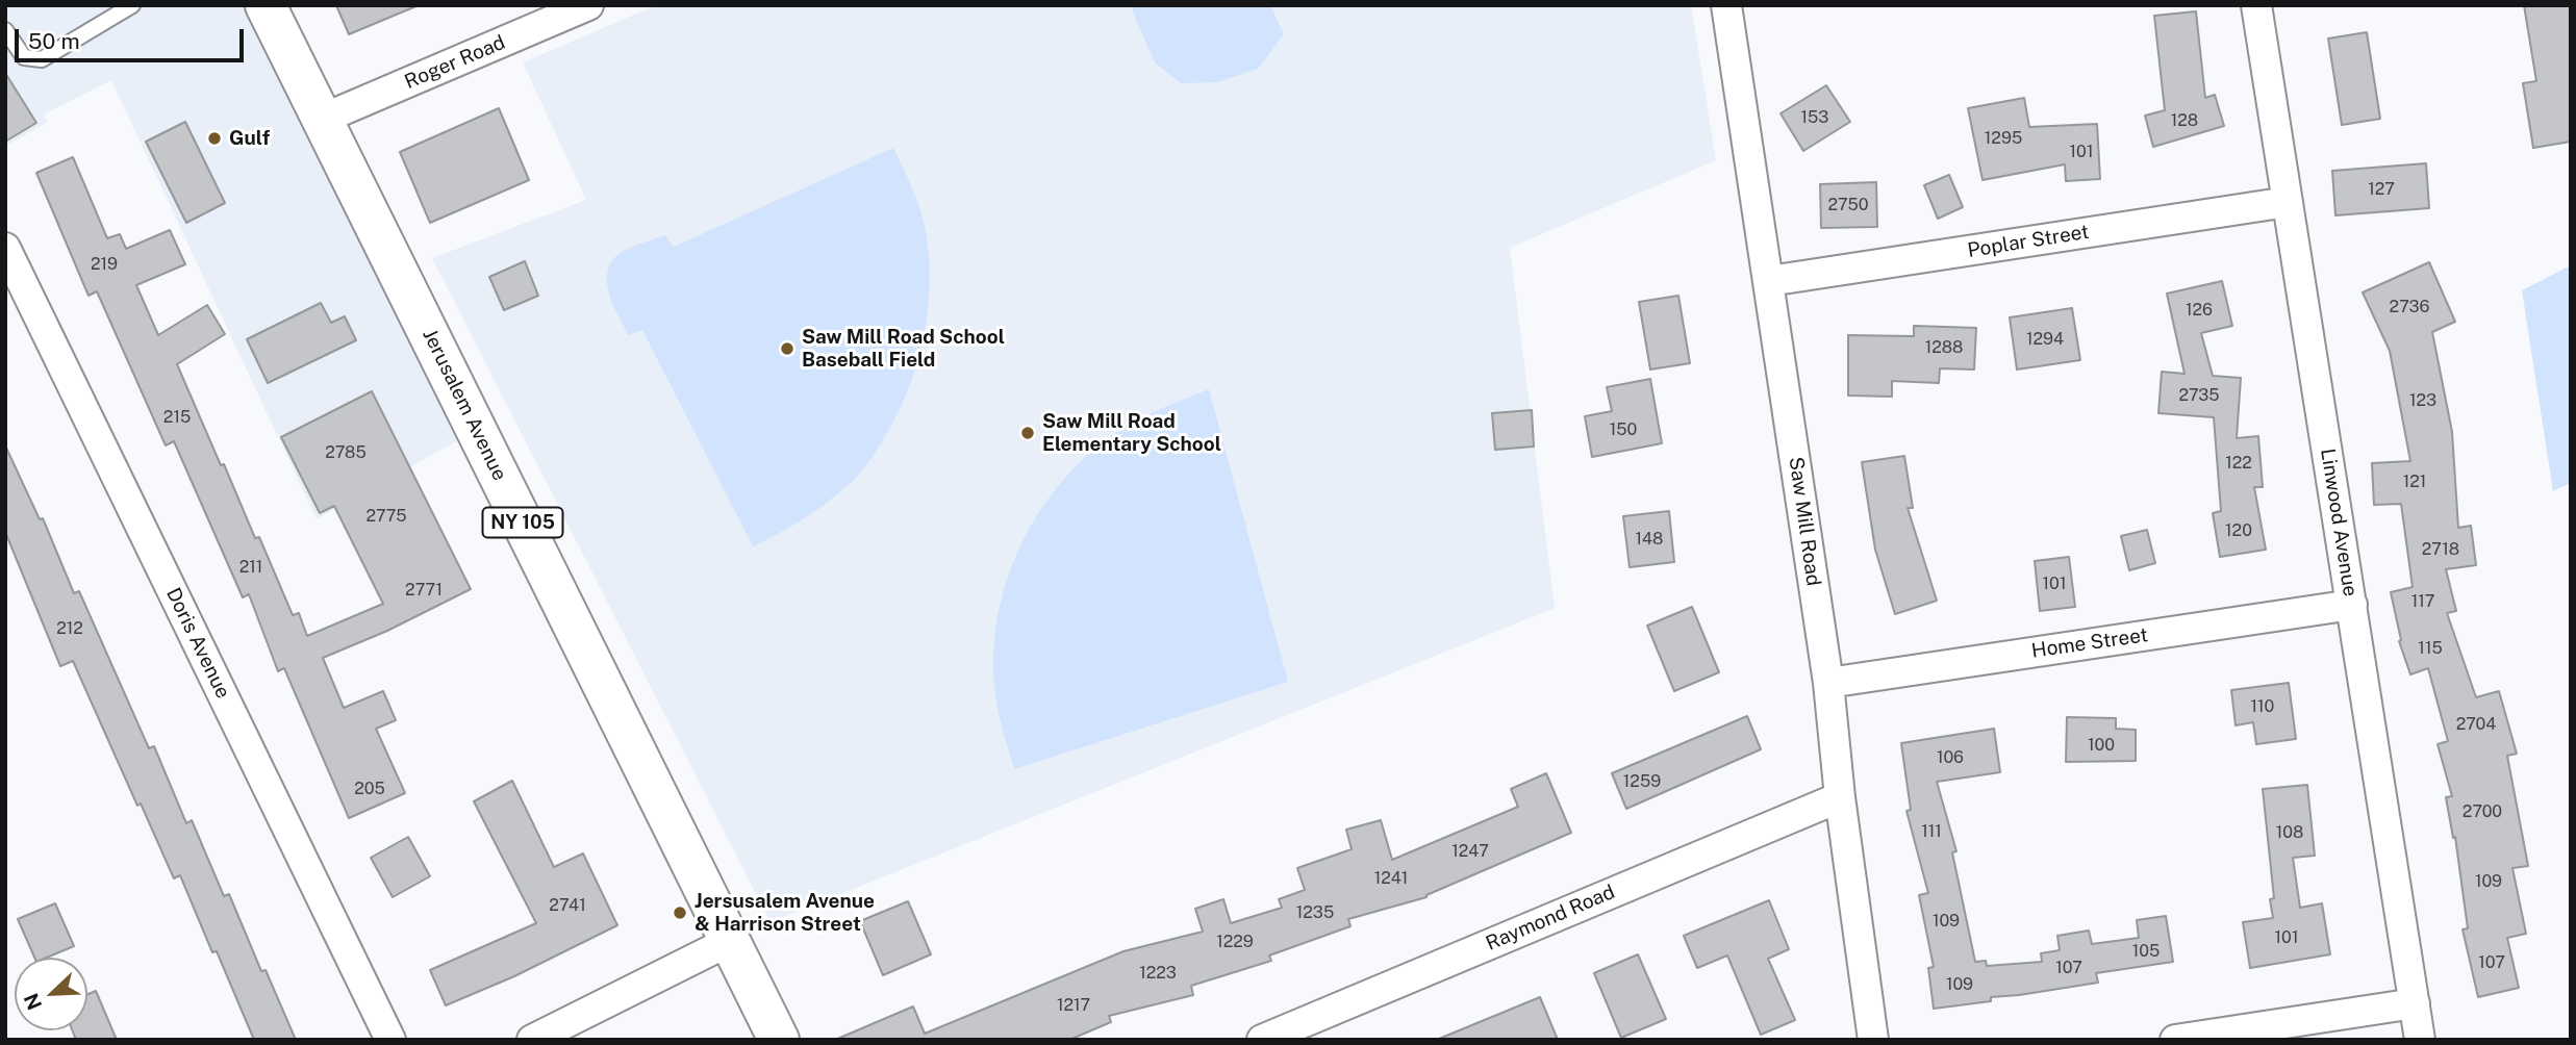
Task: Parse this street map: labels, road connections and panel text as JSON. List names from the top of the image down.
{
  "streets": {
    "main road": ["Jerusalem Avenue", "NY 105"],
    "street": [
      "Roger Road",
      "Poplar Street",
      "Saw Mill Road",
      "Linwood Avenue",
      "Doris Avenue",
      "Home Street",
      "Raymond Road"
    ]
  },
  "crossings": [
    ["Roger Road", "Jerusalem Avenue"],
    ["Poplar Street", "Saw Mill Road"],
    ["Poplar Street", "Linwood Avenue"],
    ["Saw Mill Road", "Home Street"],
    ["Saw Mill Road", "Raymond Road"],
    ["Linwood Avenue", "Home Street"]
  ],
  "places": [
    "Gulf",
    "Saw Mill Road School Baseball Field",
    "Saw Mill Road Elementary School",
    "Jersusalem Avenue & Harrison Street"
  ],
  "house_numbers": [
    "153",
    "128",
    "1295",
    "101",
    "127",
    "2750",
    "219",
    "2736",
    "126",
    "1294",
    "1288",
    "2735",
    "123",
    "215",
    "150",
    "2785",
    "122",
    "121",
    "2775",
    "120",
    "148",
    "2718",
    "211",
    "101",
    "2771",
    "117",
    "212",
    "115",
    "110",
    "2704",
    "100",
    "106",
    "1259",
    "205",
    "2700",
    "111",
    "108",
    "1247",
    "1241",
    "109",
    "2741",
    "1235",
    "109",
    "101",
    "1229",
    "105",
    "107",
    "107",
    "1223",
    "109",
    "1217"
  ],
  "scale_bar": "50 m",
  "north": "bottom left"
}
